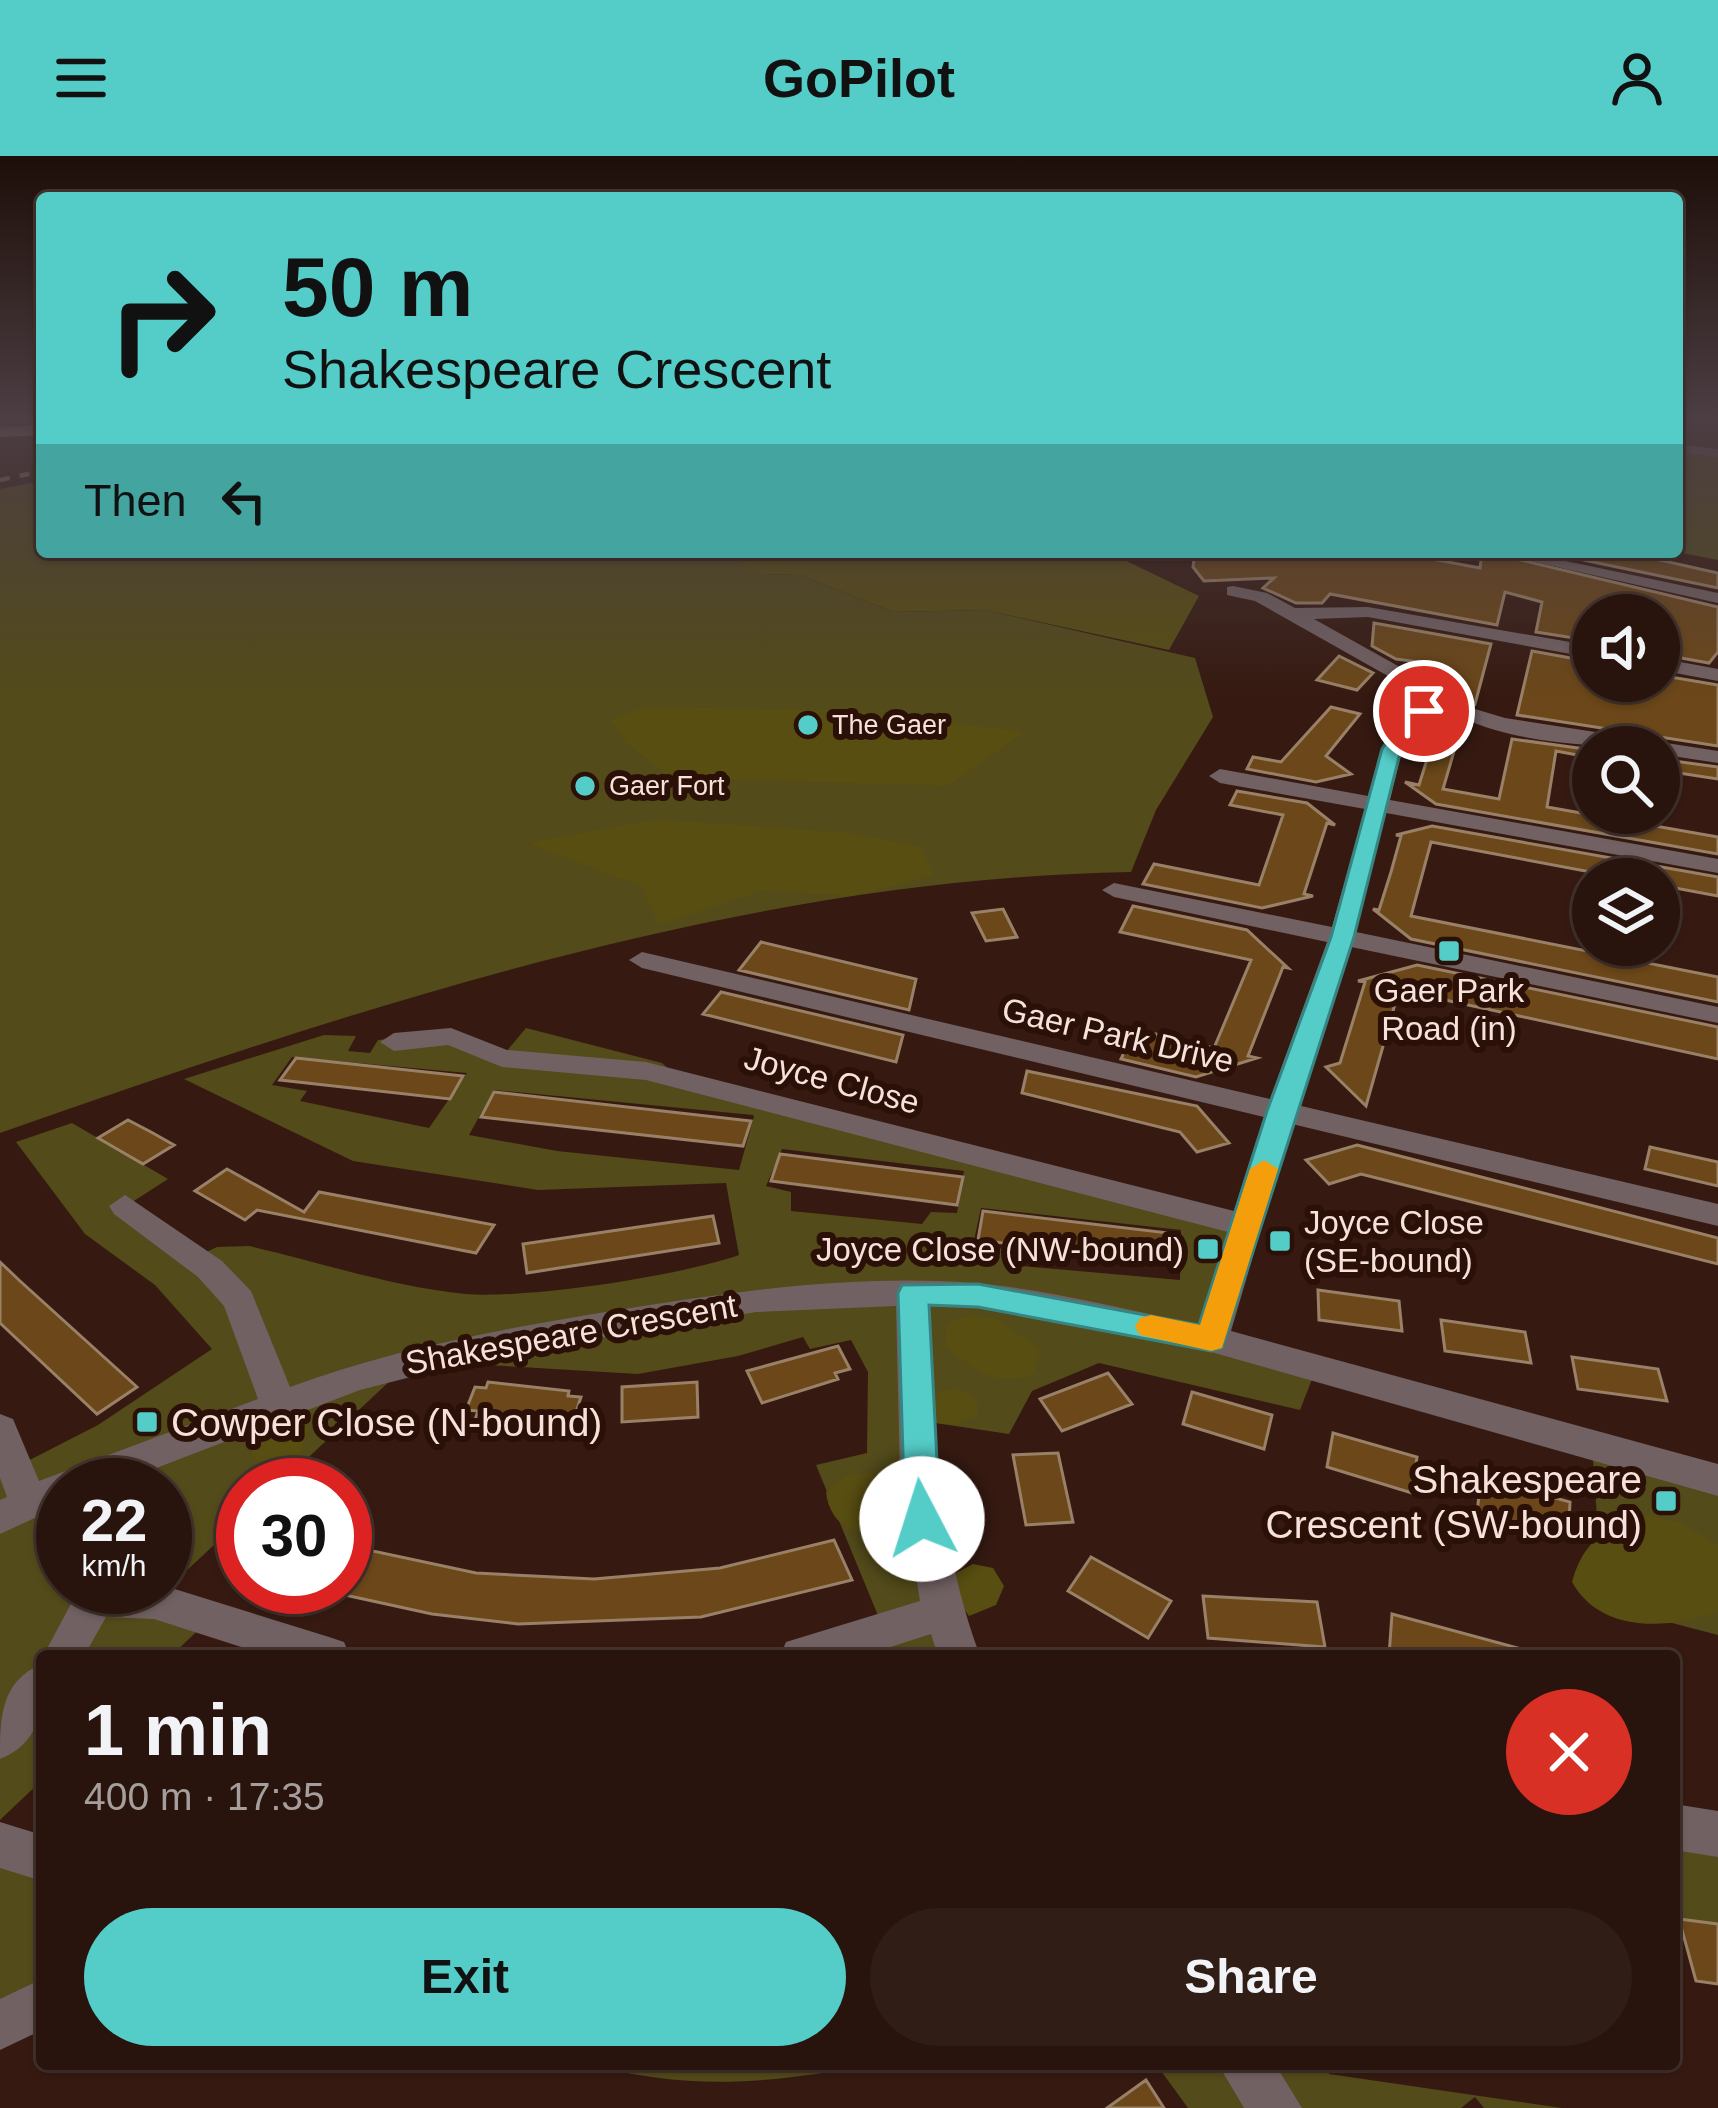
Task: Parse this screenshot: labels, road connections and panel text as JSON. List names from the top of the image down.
{
  "streets": {
    "street": ["Gaer Park Drive", "Joyce Close", "Shakespeare Crescent"]
  },
  "places": {
    "other": ["The Gaer", "Gaer Fort"],
    "transit": [
      "Gaer Park Road (in)",
      "Joyce Close (SE-bound)",
      "Joyce Close (NW-bound)",
      "Cowper Close (N-bound)",
      "Shakespeare Crescent (SW-bound)"
    ]
  },
  "page": {
    "header": "GoPilot",
    "turn": ["50 m", "Shakespeare Crescent"],
    "then": "Then",
    "speed": "22 km/h",
    "limit": "30",
    "heading": ["1 min", "400 m · 17:35"],
    "buttons": ["Exit", "Share"]
  }
}
